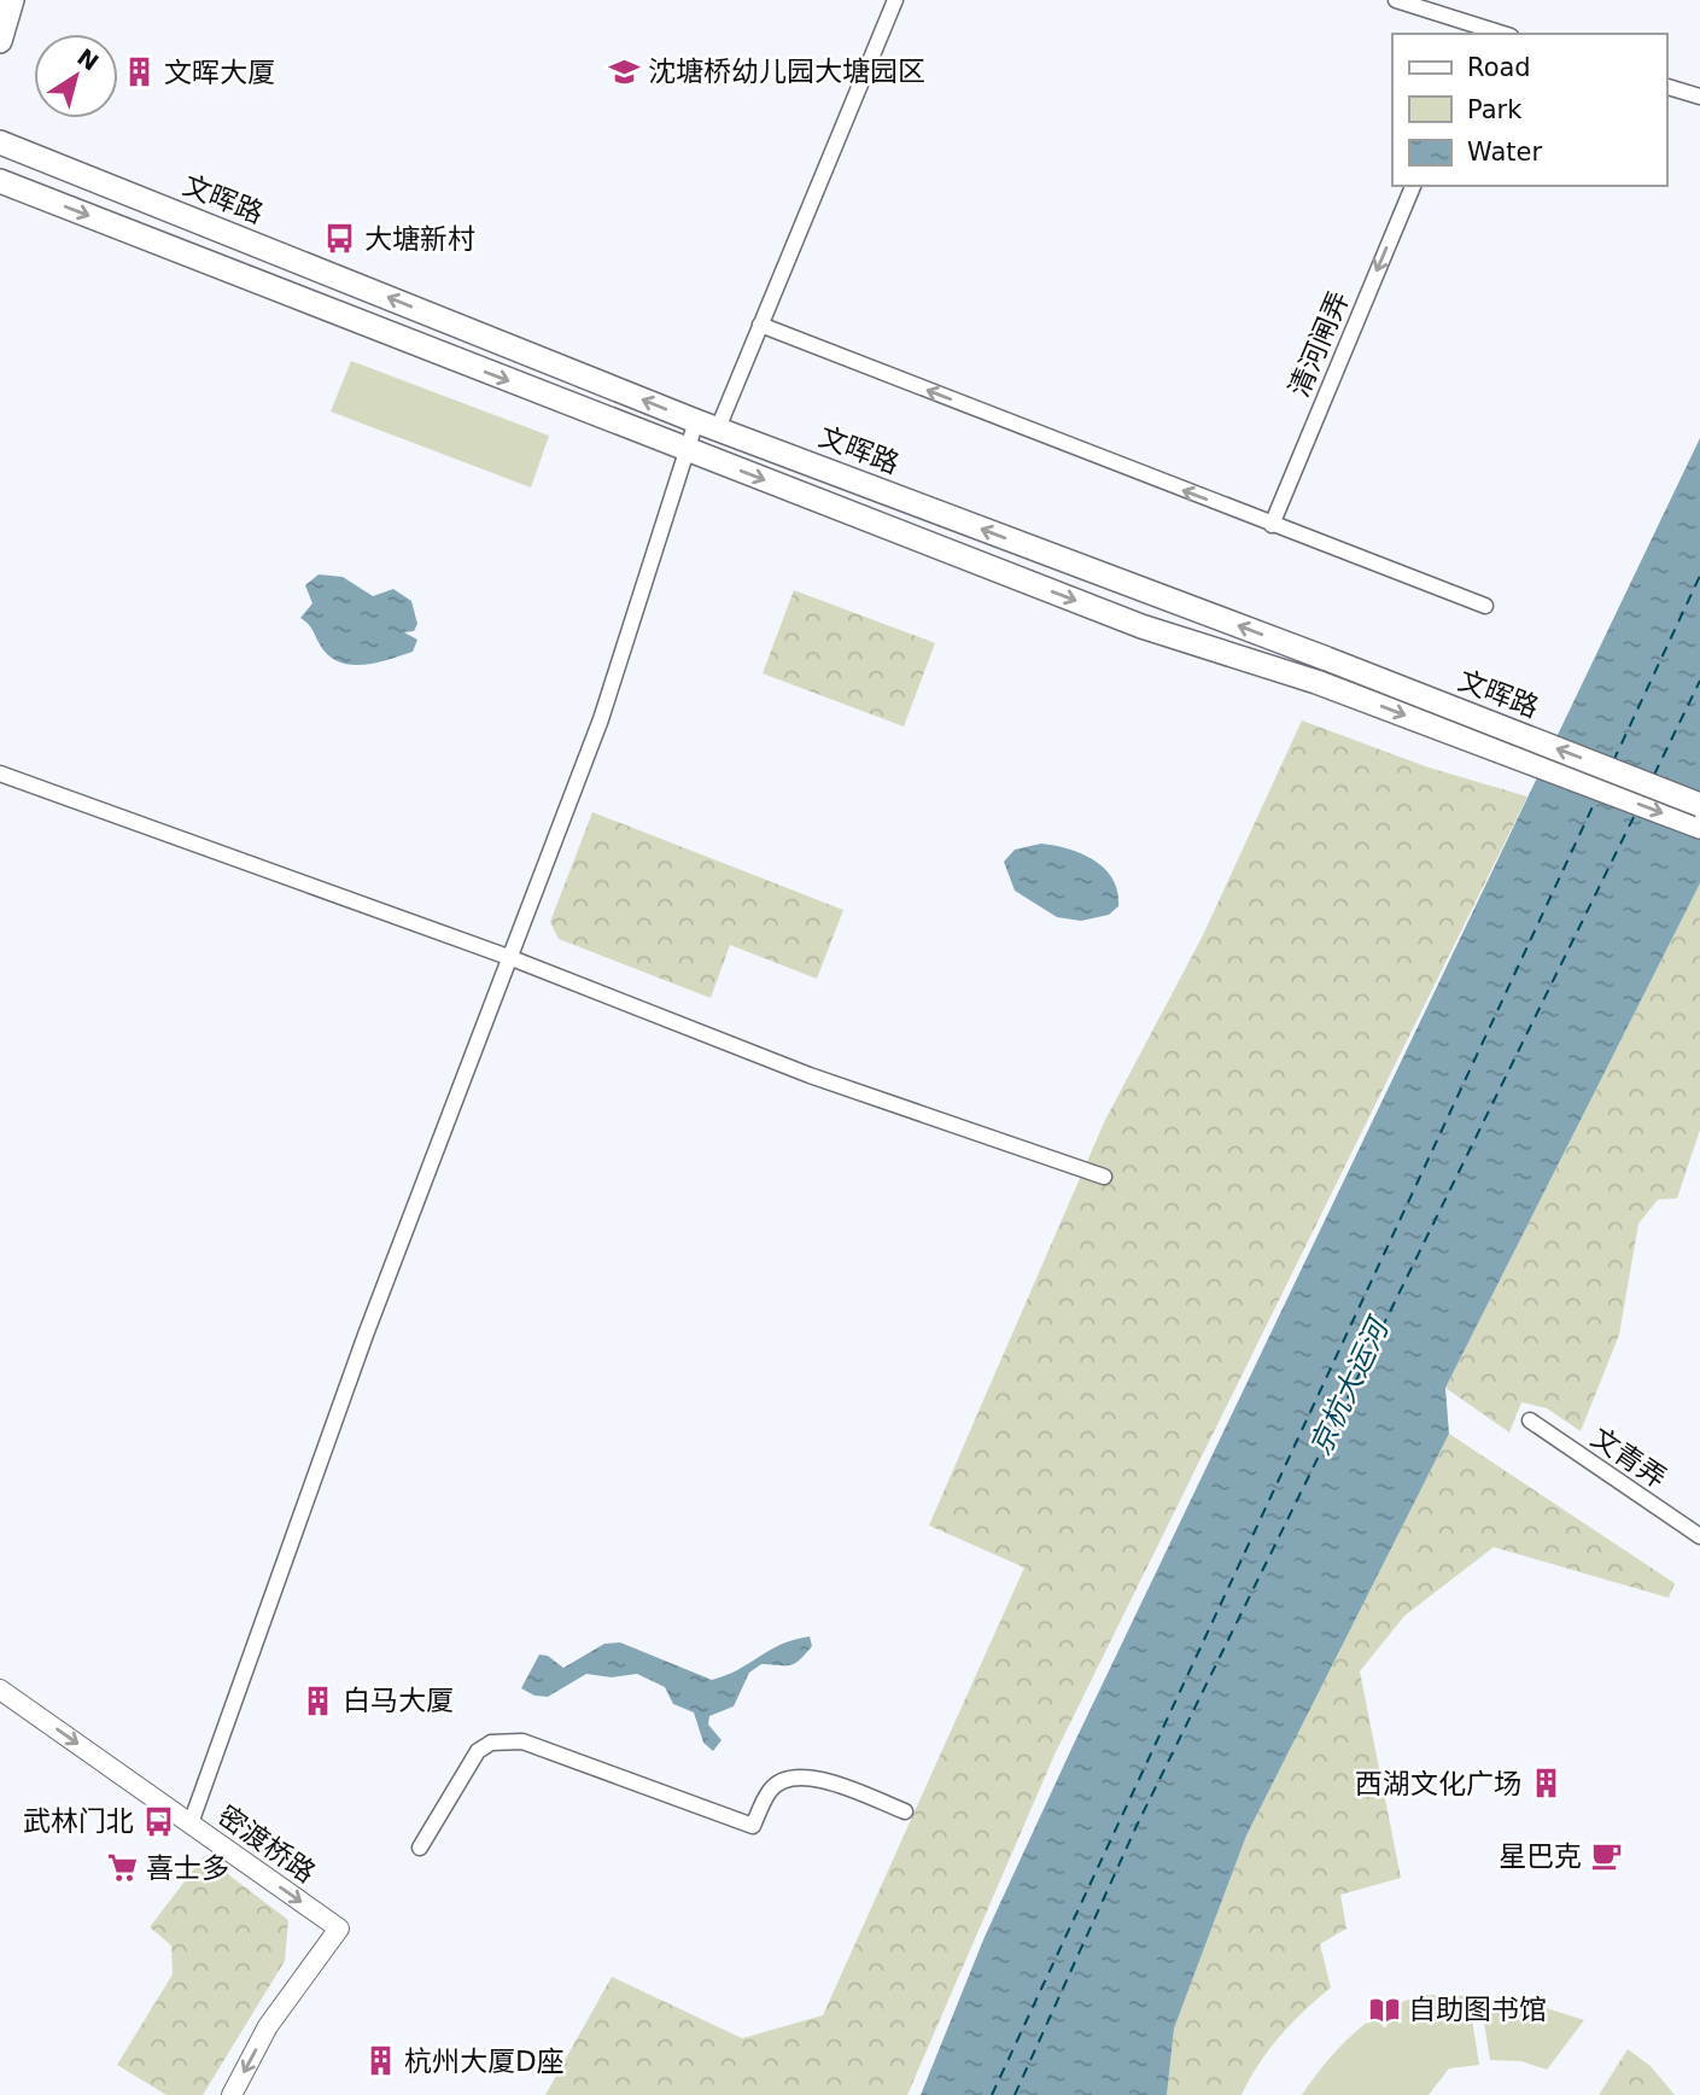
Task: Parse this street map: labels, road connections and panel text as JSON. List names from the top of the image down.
{
  "streets": {
    "main road": ["文晖路"],
    "street": ["清河闸弄", "文青弄", "密渡桥路"]
  },
  "one_way": ["清河闸弄"],
  "water": ["京杭大运河"],
  "places": {
    "school or university": ["沈塘桥幼儿园大塘园区"],
    "building": [
      "文晖大厦",
      "白马大厦",
      "西湖文化广场",
      "杭州大厦D座"
    ],
    "bus stop": ["大塘新村", "武林门北"],
    "cafe": ["星巴克"],
    "supermarket": ["喜士多"],
    "library": ["自助图书馆"]
  },
  "legend": ["Road", "Park", "Water"],
  "north": "top right"
}
